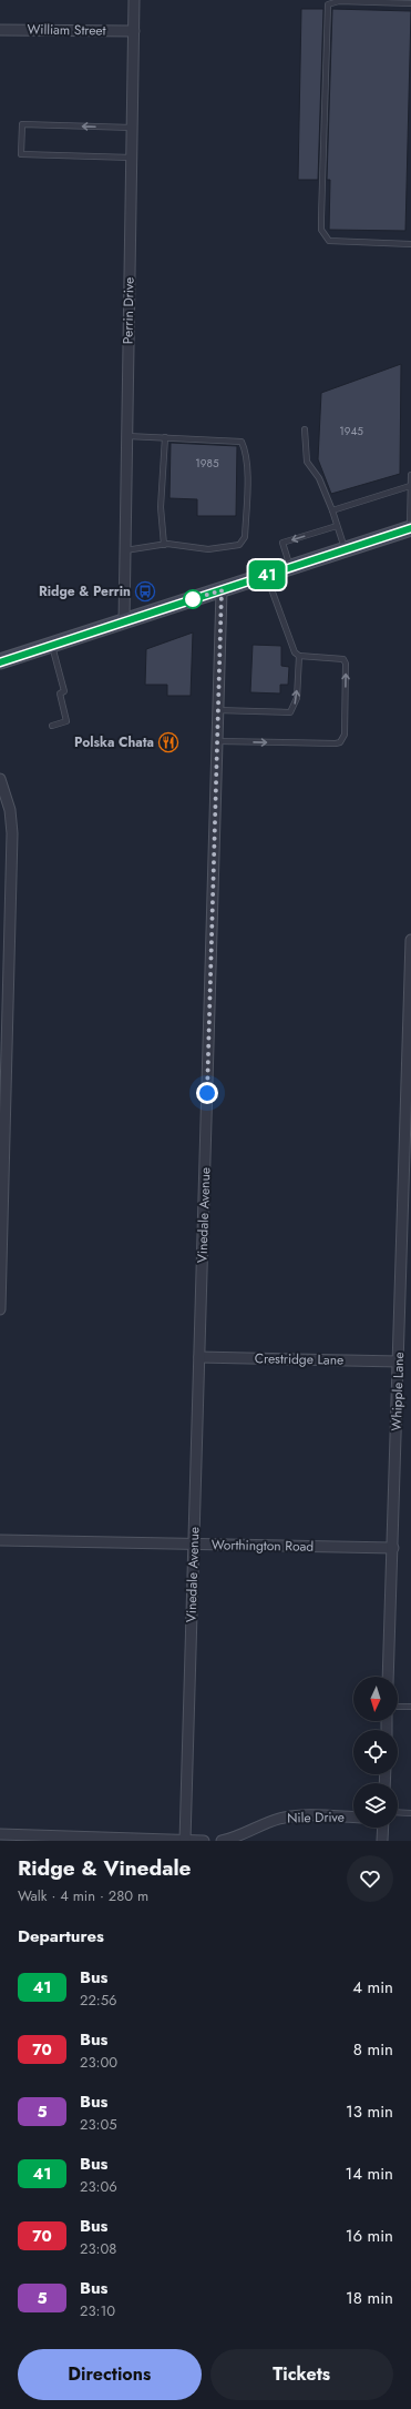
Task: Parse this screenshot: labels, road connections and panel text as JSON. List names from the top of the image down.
{
  "streets": {
    "street": [
      "William Street",
      "Perrin Drive",
      "Vinedale Avenue",
      "Crestridge Lane",
      "Whipple Lane",
      "Worthington Road",
      "Nile Drive"
    ]
  },
  "crossings": [
    ["William Street", "Perrin Drive"],
    ["Vinedale Avenue", "Crestridge Lane"],
    ["Vinedale Avenue", "Worthington Road"],
    ["Crestridge Lane", "Whipple Lane"],
    ["Whipple Lane", "Worthington Road"]
  ],
  "places": {
    "bus stop": ["Ridge & Perrin"],
    "restaurant": ["Polska Chata"]
  },
  "lines": ["bus line 41"],
  "house_numbers": ["1945", "1985"],
  "north": "bottom",
  "page": {
    "on_map": "41",
    "heading": [
      ["Ridge & Vinedale", "Walk · 4 min · 280 m"],
      "Departures"
    ],
    "list": [
      {
        "mark": "41",
        "name": "Bus",
        "note": "22:56",
        "value": "4 min"
      },
      {
        "mark": "70",
        "name": "Bus",
        "note": "23:00",
        "value": "8 min"
      },
      {
        "mark": "5",
        "name": "Bus",
        "note": "23:05",
        "value": "13 min"
      },
      {
        "mark": "41",
        "name": "Bus",
        "note": "23:06",
        "value": "14 min"
      },
      {
        "mark": "70",
        "name": "Bus",
        "note": "23:08",
        "value": "16 min"
      },
      {
        "mark": "5",
        "name": "Bus",
        "note": "23:10",
        "value": "18 min"
      }
    ],
    "buttons": ["Directions", "Tickets"]
  }
}
